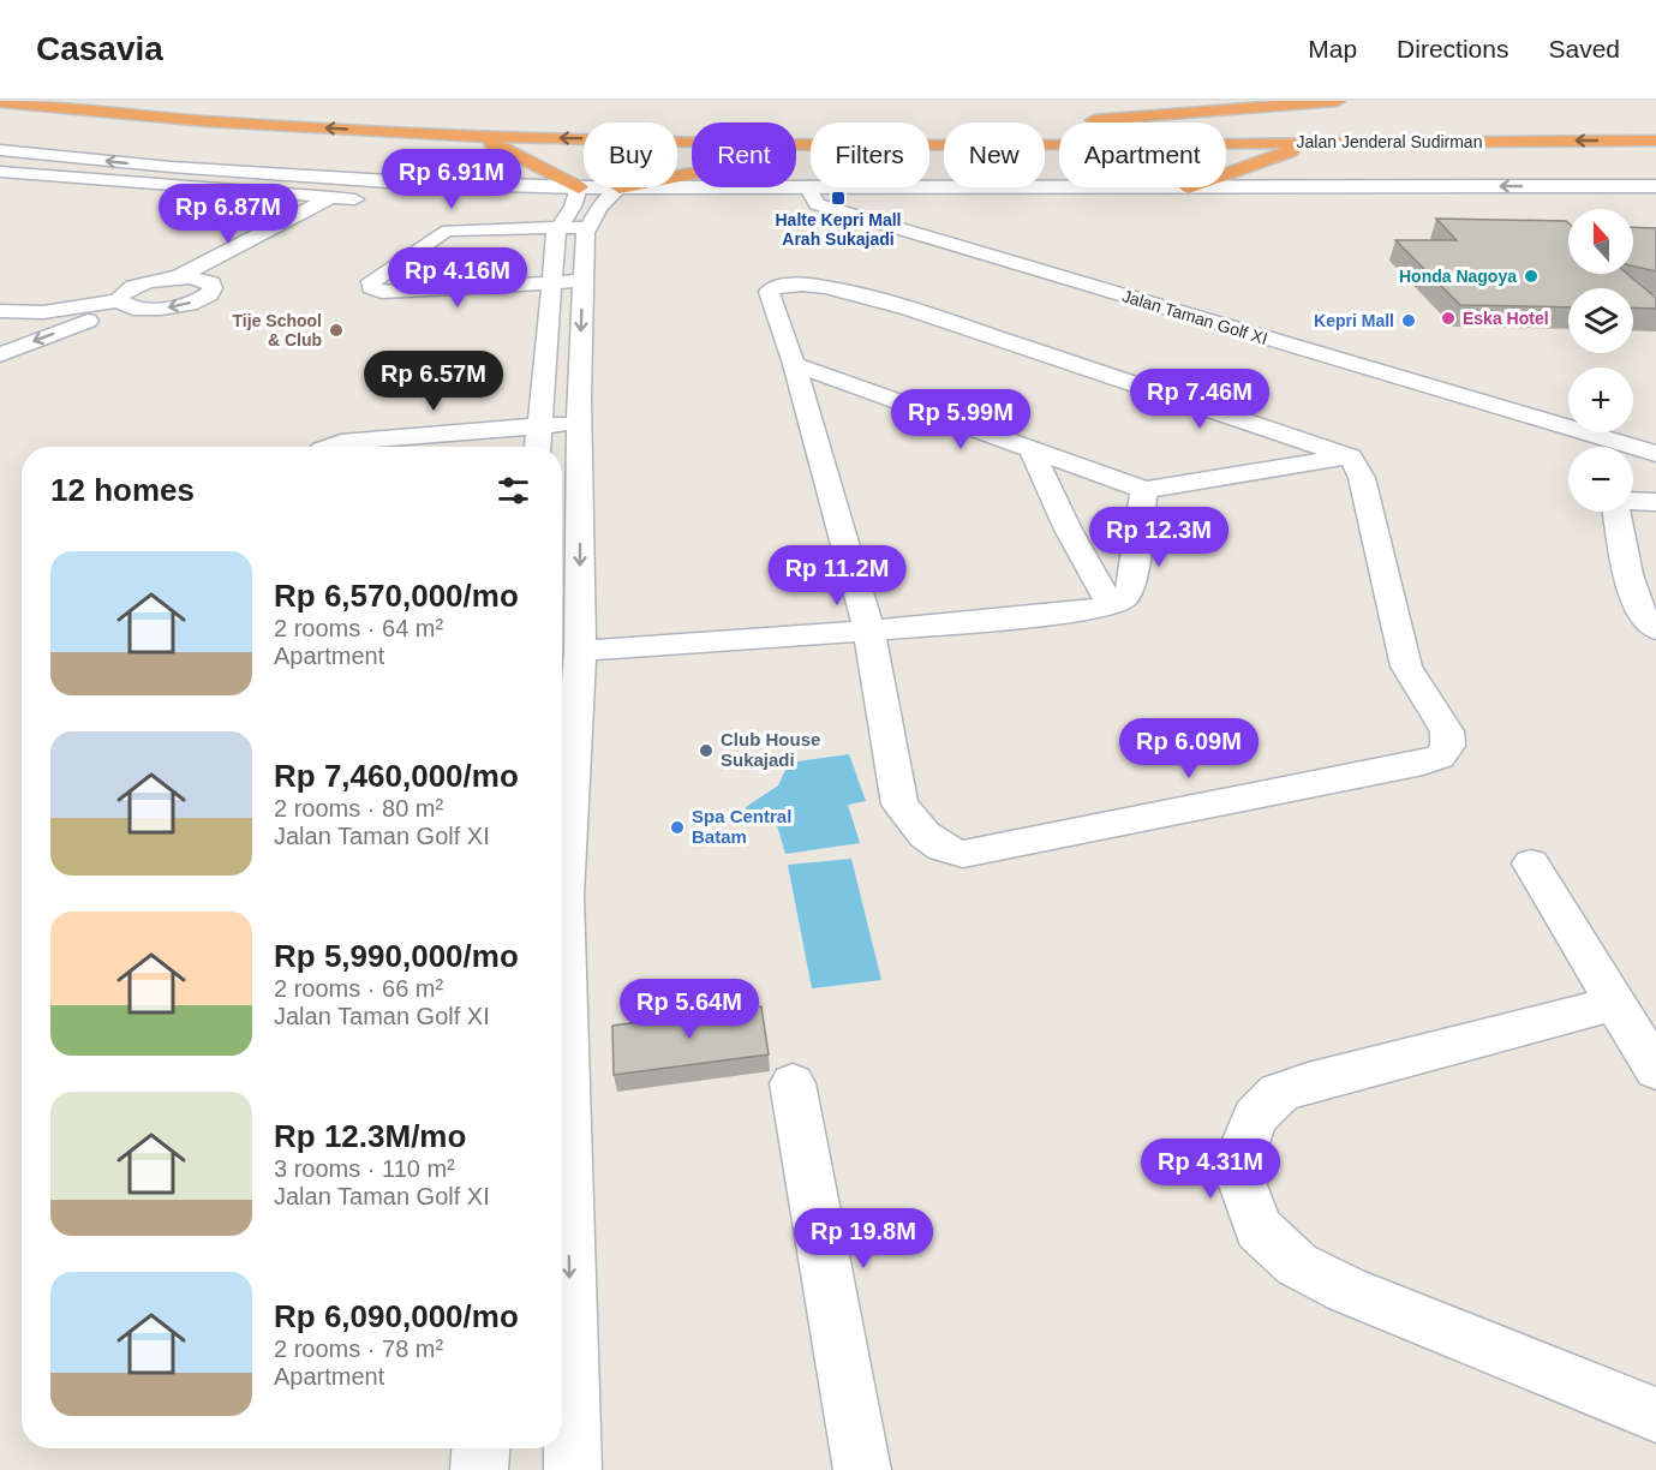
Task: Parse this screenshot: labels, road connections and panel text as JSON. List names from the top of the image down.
{
  "streets": {
    "highway": ["Jalan Jenderal Sudirman"],
    "street": ["Jalan Taman Golf XI"]
  },
  "places": {
    "transit": ["Halte Kepri Mall Arah Sukajadi"],
    "other": [
      "Honda Nagoya",
      "Eska Hotel",
      "Kepri Mall",
      "Tije School & Club",
      "Club House Sukajadi",
      "Spa Central Batam"
    ]
  },
  "north": "top",
  "page": {
    "header": "Casavia",
    "nav": ["Map", "Directions", "Saved"],
    "chip": [
      "Buy",
      "Rent",
      "Filters",
      "New",
      "Apartment"
    ],
    "price": [
      "Rp 6.91M",
      "Rp 6.87M",
      "Rp 4.16M",
      "Rp 6.57M",
      "Rp 7.46M",
      "Rp 5.99M",
      "Rp 12.3M",
      "Rp 11.2M",
      "Rp 6.09M",
      "Rp 5.64M",
      "Rp 4.31M",
      "Rp 19.8M"
    ],
    "map_buttons": ["+", "−"],
    "heading": "12 homes",
    "list": [
      {
        "name": "Rp 6,570,000/mo",
        "note": "2 rooms · 64 m² · Apartment"
      },
      {
        "name": "Rp 7,460,000/mo",
        "note": "2 rooms · 80 m² · Jalan Taman Golf XI"
      },
      {
        "name": "Rp 5,990,000/mo",
        "note": "2 rooms · 66 m² · Jalan Taman Golf XI"
      },
      {
        "name": "Rp 12.3M/mo",
        "note": "3 rooms · 110 m² · Jalan Taman Golf XI"
      },
      {
        "name": "Rp 6,090,000/mo",
        "note": "2 rooms · 78 m² · Apartment"
      }
    ]
  }
}
